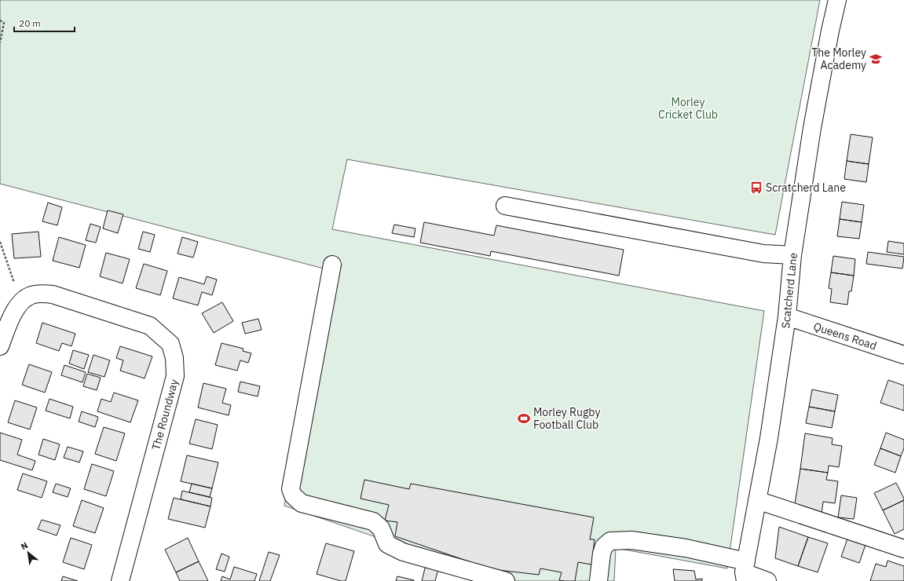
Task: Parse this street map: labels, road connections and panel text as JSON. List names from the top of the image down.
{
  "streets": {
    "street": ["Scatcherd Lane", "Queens Road", "The Roundway"]
  },
  "crossings": [
    ["Scatcherd Lane", "Queens Road"]
  ],
  "parks": ["Morley Cricket Club"],
  "places": {
    "school or university": ["The Morley Academy"],
    "bus stop": ["Scratcherd Lane"],
    "sports": ["Morley Rugby Football Club"]
  },
  "scale_bar": "20 m",
  "north": "top left"
}
